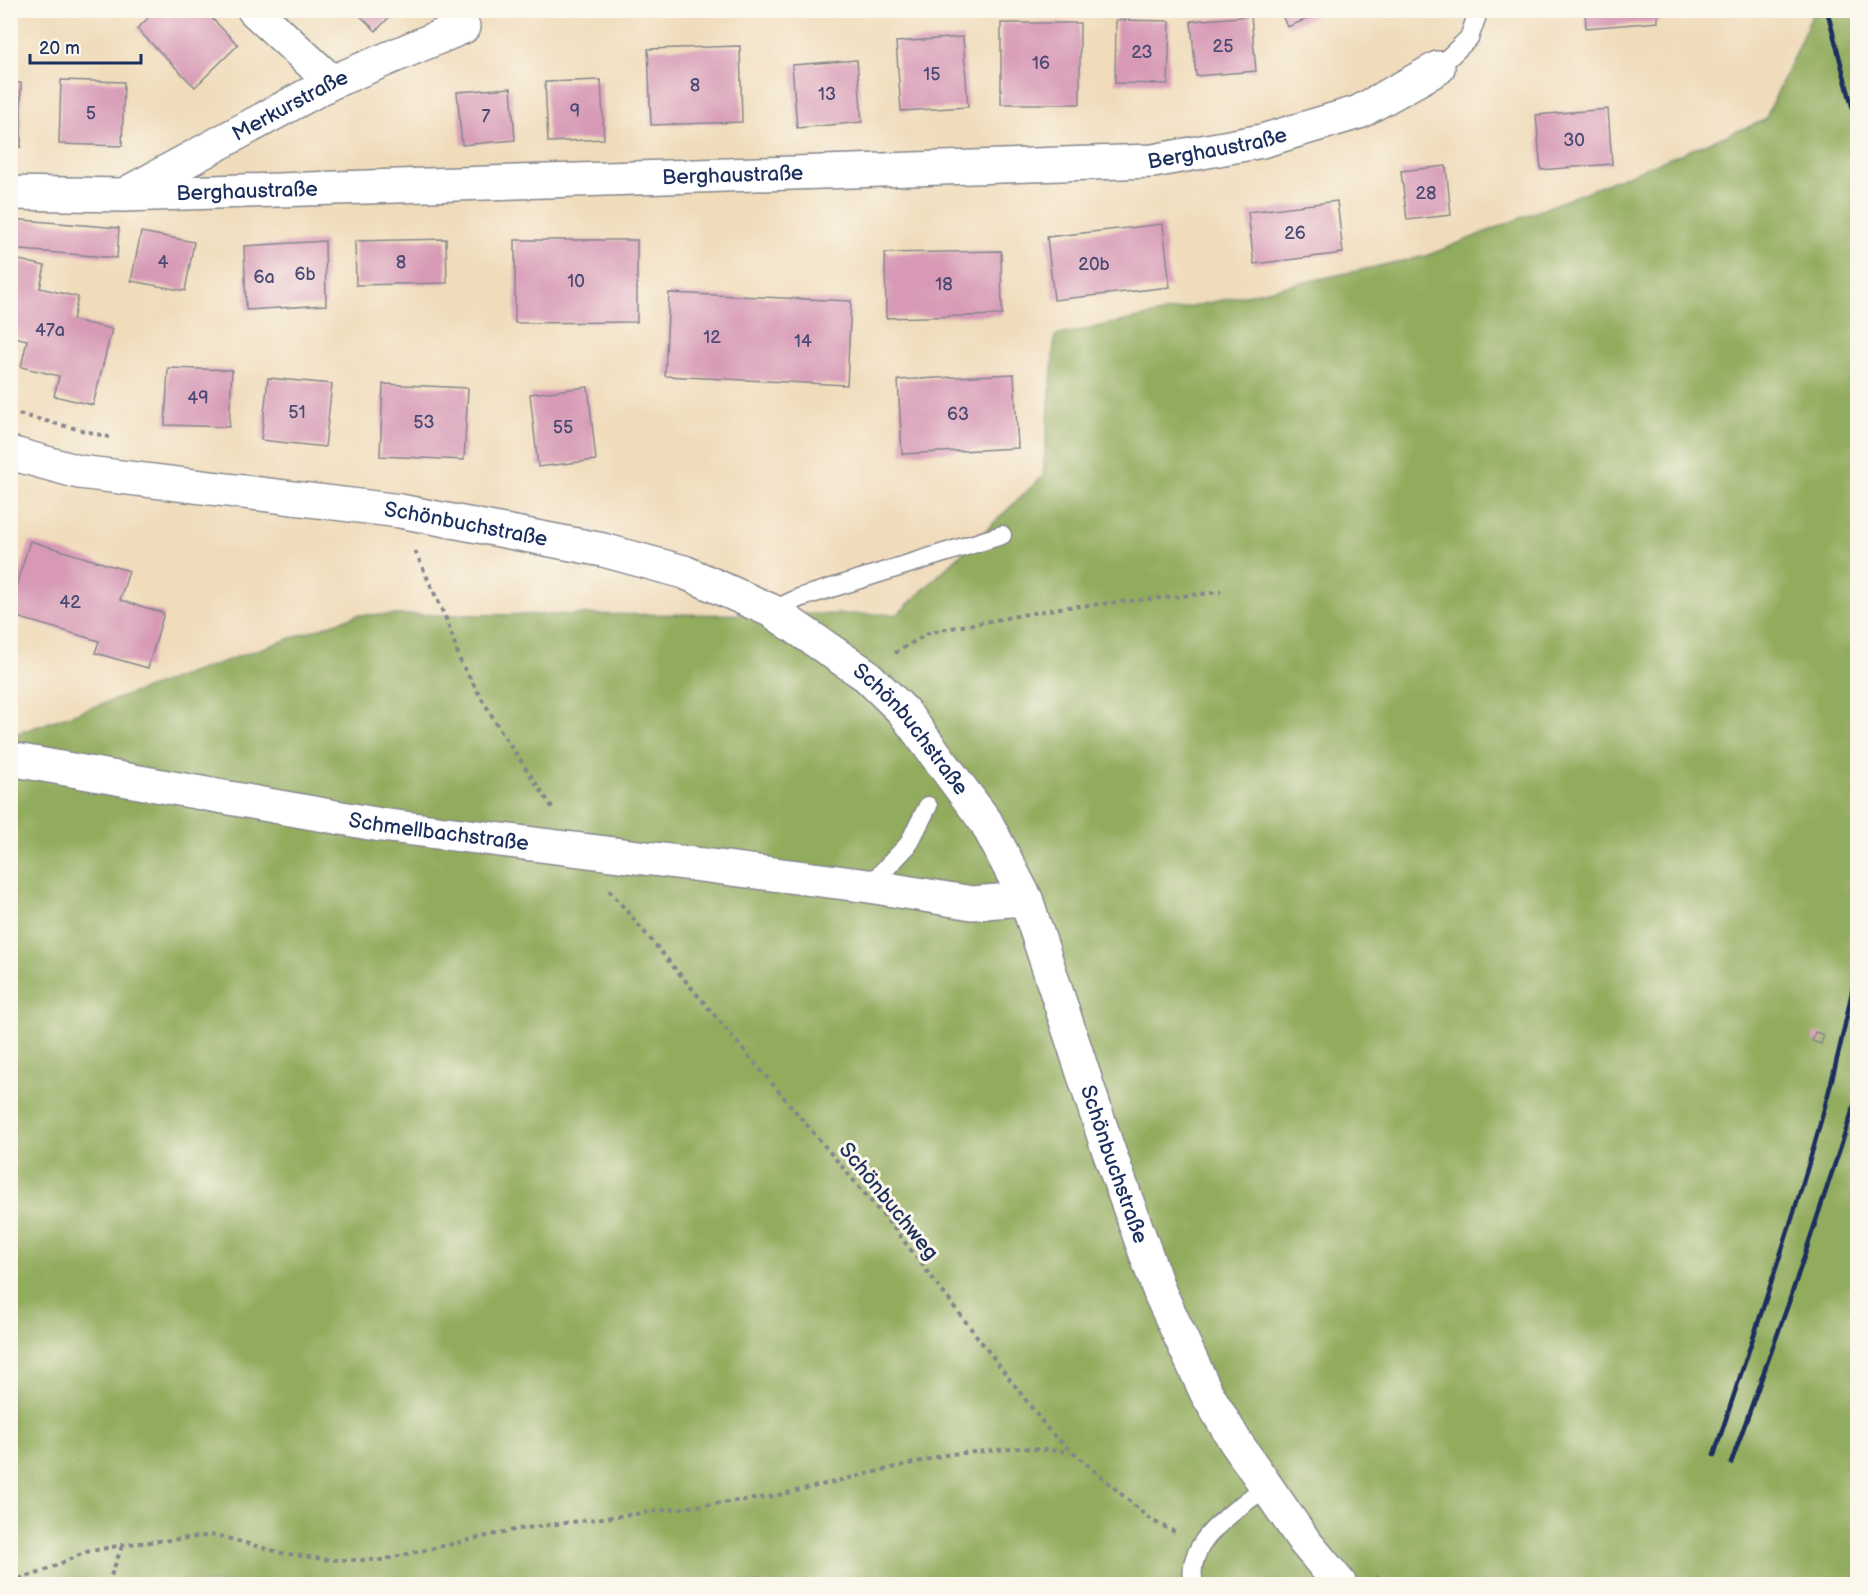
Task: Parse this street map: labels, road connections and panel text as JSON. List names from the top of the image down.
{
  "streets": {
    "street": [
      "Merkurstraße",
      "Berghaustraße",
      "Schönbuchstraße",
      "Schmellbachstraße"
    ],
    "path": ["Schönbuchweg"]
  },
  "crossings": [
    ["Merkurstraße", "Berghaustraße"],
    ["Schönbuchstraße", "Schmellbachstraße"],
    ["Schmellbachstraße", "Schönbuchweg"]
  ],
  "house_numbers": [
    "25",
    "23",
    "16",
    "15",
    "8",
    "13",
    "9",
    "5",
    "7",
    "30",
    "28",
    "26",
    "4",
    "8",
    "20b",
    "6b",
    "6a",
    "10",
    "18",
    "47a",
    "12",
    "14",
    "49",
    "51",
    "63",
    "53",
    "55",
    "42"
  ],
  "scale_bar": "20 m"
}
